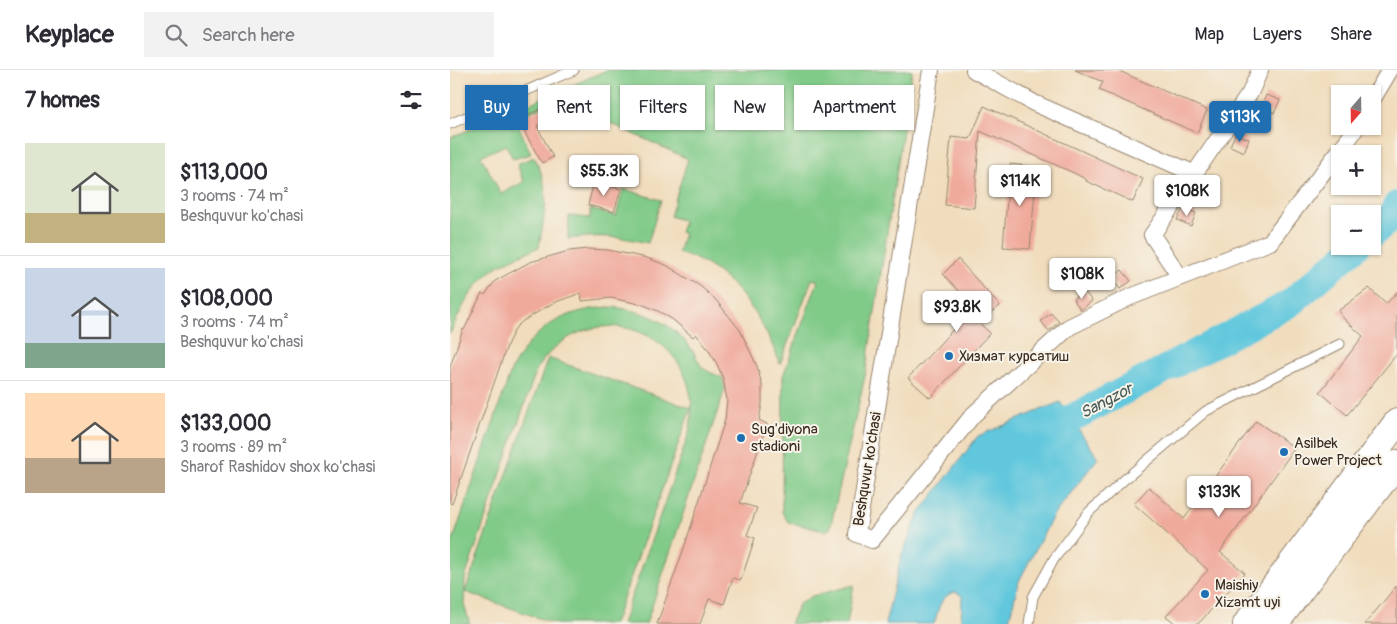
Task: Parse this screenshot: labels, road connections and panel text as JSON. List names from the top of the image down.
{
  "streets": {
    "street": ["Beshquvur ko'chasi"]
  },
  "water": ["Sangzor"],
  "places": [
    "Хизмат курсатиш",
    "Sug'diyona stadioni",
    "Asilbek Power Project",
    "Maishiy Xizamt uyi"
  ],
  "north": "bottom",
  "page": {
    "header": "Keyplace",
    "search": "Search here",
    "nav": ["Map", "Layers", "Share"],
    "heading": "7 homes",
    "map_buttons": ["+", "−"],
    "chip": [
      "Buy",
      "Rent",
      "Filters",
      "New",
      "Apartment"
    ],
    "price": [
      "$113K",
      "$55.3K",
      "$114K",
      "$108K",
      "$108K",
      "$93.8K",
      "$133K"
    ],
    "list": [
      {
        "name": "$113,000",
        "note": "3 rooms · 74 m² · Beshquvur ko'chasi"
      },
      {
        "name": "$108,000",
        "note": "3 rooms · 74 m² · Beshquvur ko'chasi"
      },
      {
        "name": "$133,000",
        "note": "3 rooms · 89 m² · Sharof Rashidov shox ko'chasi"
      }
    ]
  }
}
